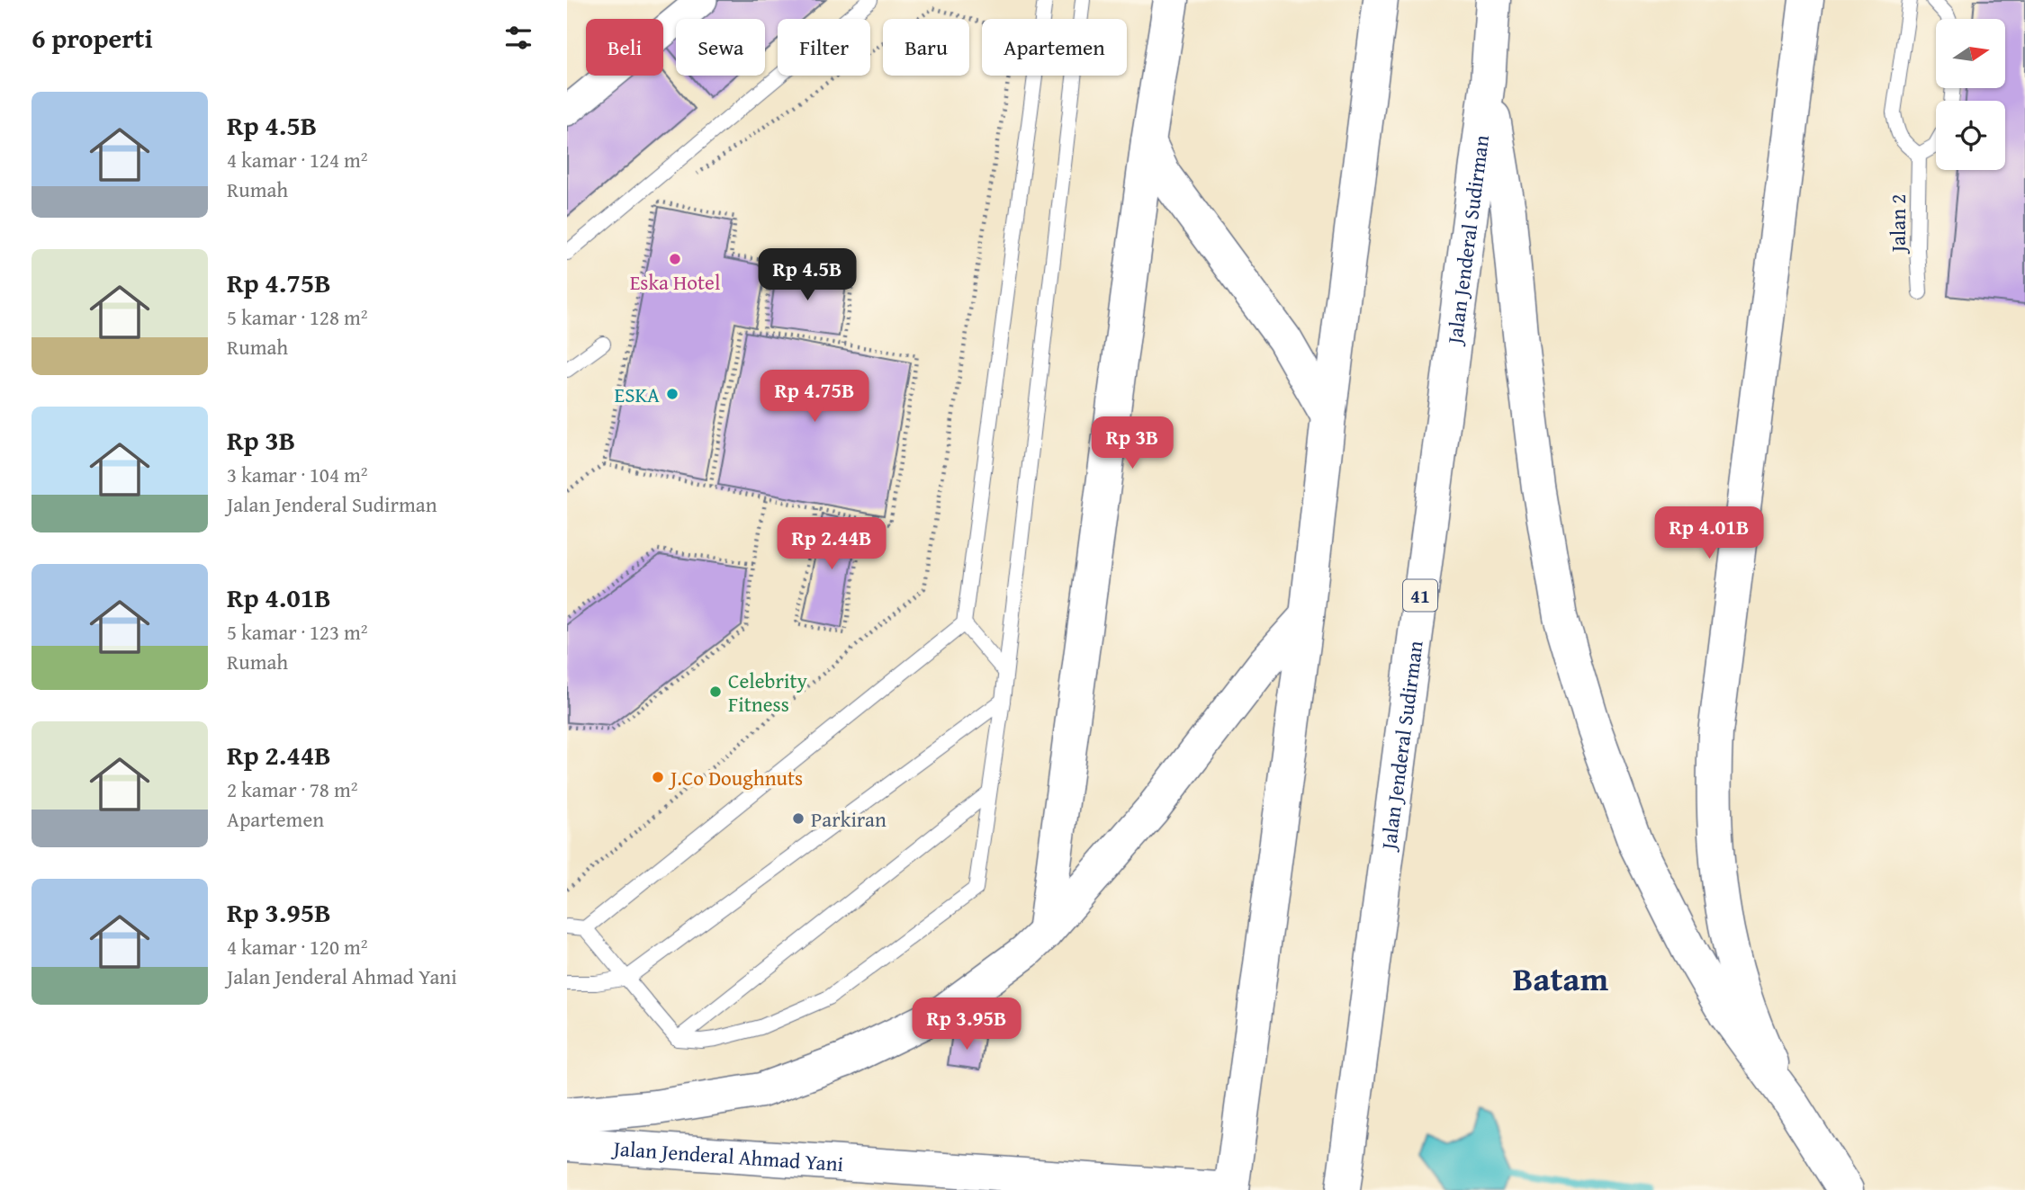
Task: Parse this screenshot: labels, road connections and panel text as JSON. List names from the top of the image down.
{
  "streets": {
    "main road": ["Jalan Jenderal Sudirman", "41", "Jalan Jenderal Ahmad Yani"],
    "lane": ["Jalan 2"]
  },
  "districts": ["Batam"],
  "places": [
    "Eska Hotel",
    "ESKA",
    "Celebrity Fitness",
    "J.Co Doughnuts",
    "Parkiran"
  ],
  "north": "right",
  "page": {
    "heading": "6 properti",
    "chip": [
      "Beli",
      "Sewa",
      "Filter",
      "Baru",
      "Apartemen"
    ],
    "list": [
      {
        "name": "Rp 4.5B",
        "note": "4 kamar · 124 m² · Rumah"
      },
      {
        "name": "Rp 4.75B",
        "note": "5 kamar · 128 m² · Rumah"
      },
      {
        "name": "Rp 3B",
        "note": "3 kamar · 104 m² · Jalan Jenderal Sudirman"
      },
      {
        "name": "Rp 4.01B",
        "note": "5 kamar · 123 m² · Rumah"
      },
      {
        "name": "Rp 2.44B",
        "note": "2 kamar · 78 m² · Apartemen"
      },
      {
        "name": "Rp 3.95B",
        "note": "4 kamar · 120 m² · Jalan Jenderal Ahmad Yani"
      }
    ],
    "price": [
      "Rp 4.5B",
      "Rp 4.75B",
      "Rp 3B",
      "Rp 4.01B",
      "Rp 2.44B",
      "Rp 3.95B"
    ]
  }
}
